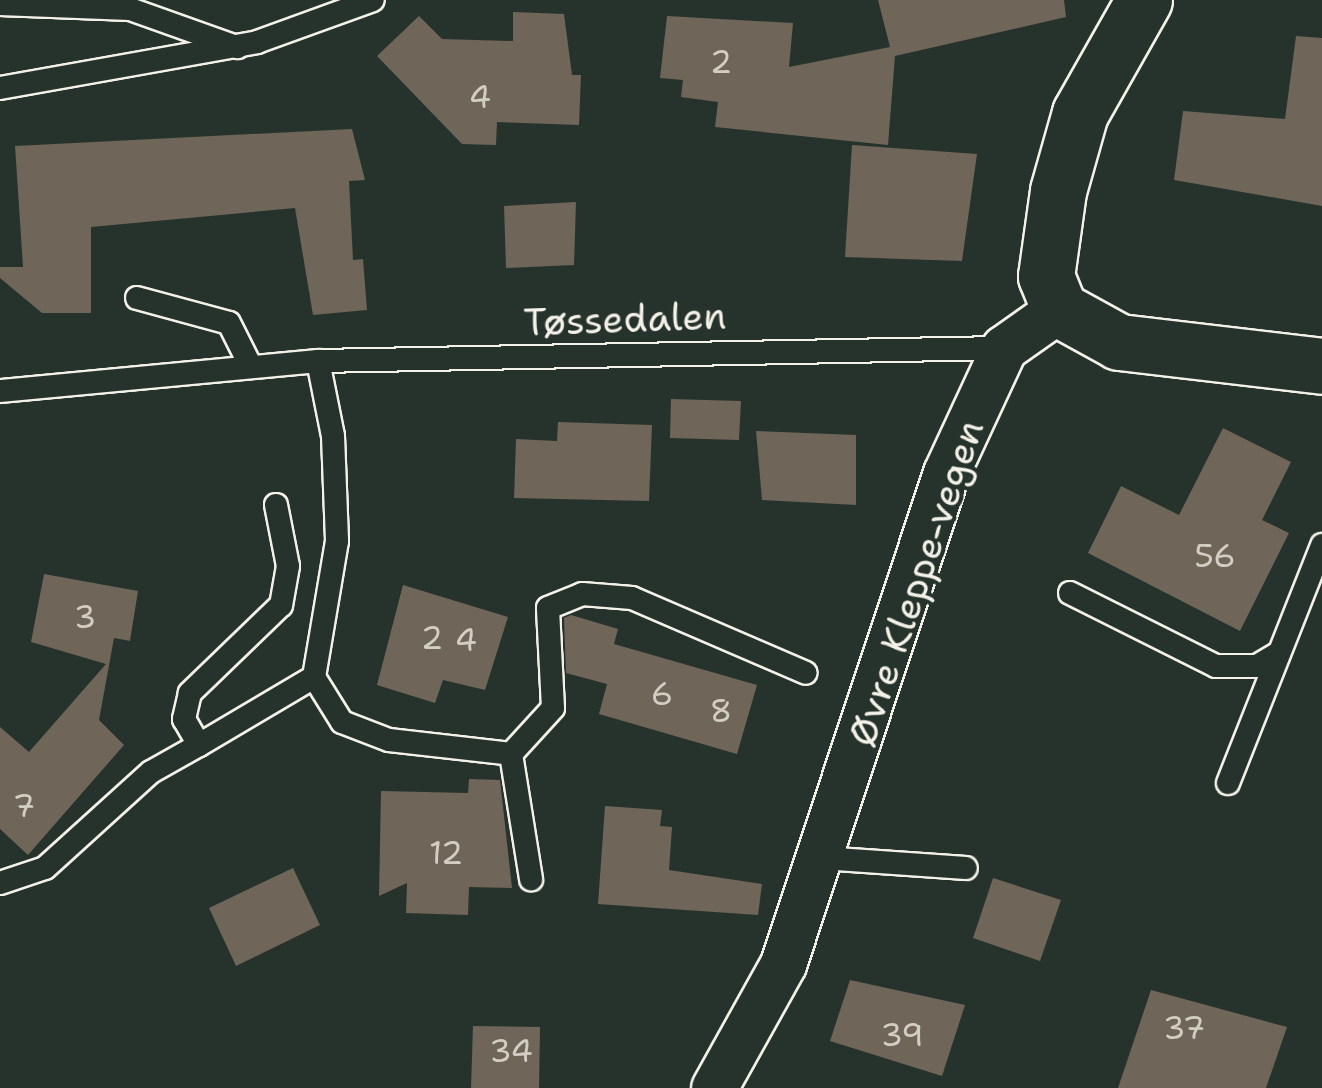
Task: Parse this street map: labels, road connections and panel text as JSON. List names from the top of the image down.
{
  "streets": {
    "street": ["Øvre Kleppe-vegen"],
    "lane": ["Tøssedalen"]
  },
  "crossings": [
    ["Tøssedalen", "Øvre Kleppe-vegen"]
  ],
  "house_numbers": [
    "2",
    "4",
    "56",
    "3",
    "2",
    "4",
    "6",
    "8",
    "7",
    "12",
    "37",
    "39",
    "34"
  ]
}
